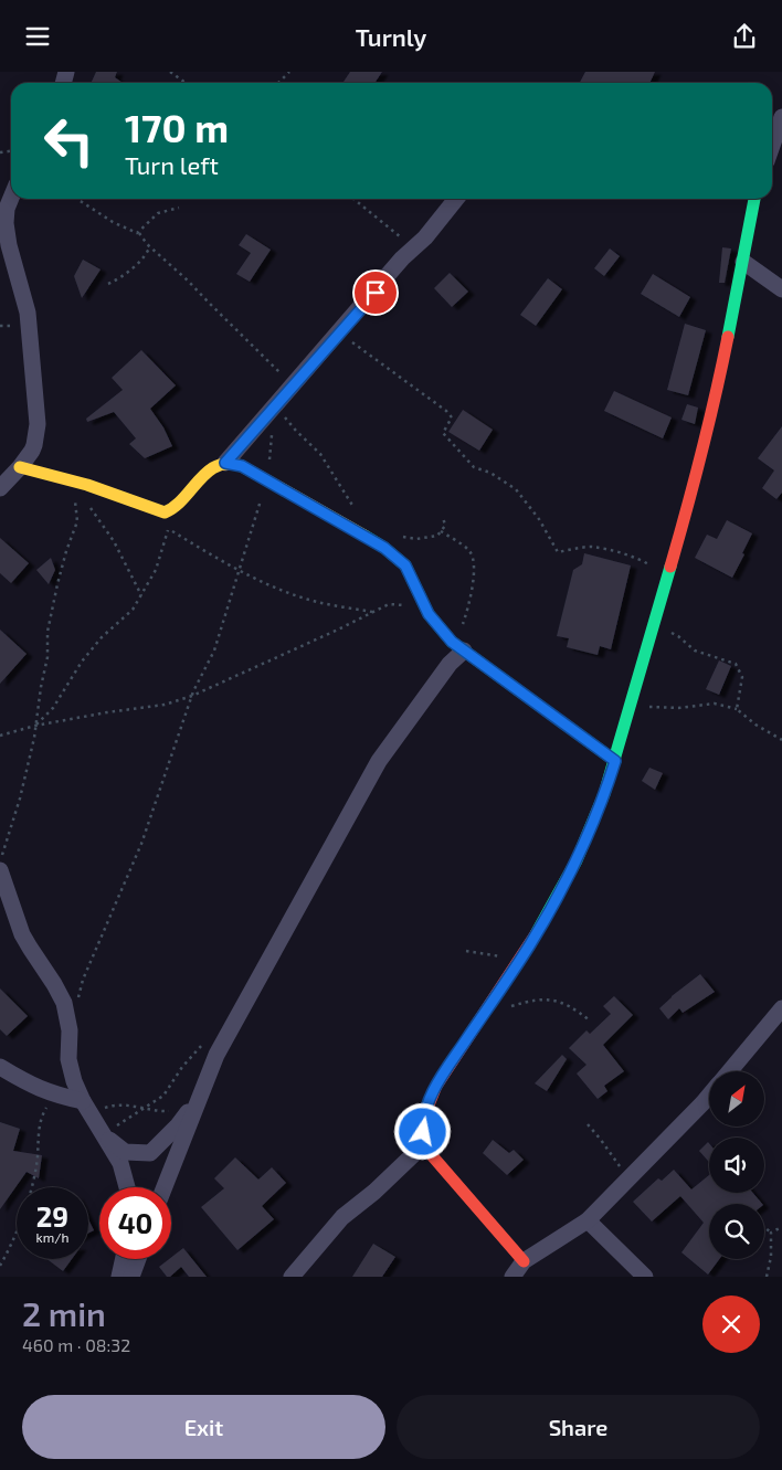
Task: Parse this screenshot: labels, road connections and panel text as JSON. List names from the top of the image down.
{
  "north": "top right",
  "page": {
    "header": "Turnly",
    "turn": ["170 m", "Turn left"],
    "speed": "29 km/h",
    "limit": "40",
    "heading": ["2 min", "460 m · 08:32"],
    "buttons": ["Exit", "Share"]
  }
}
